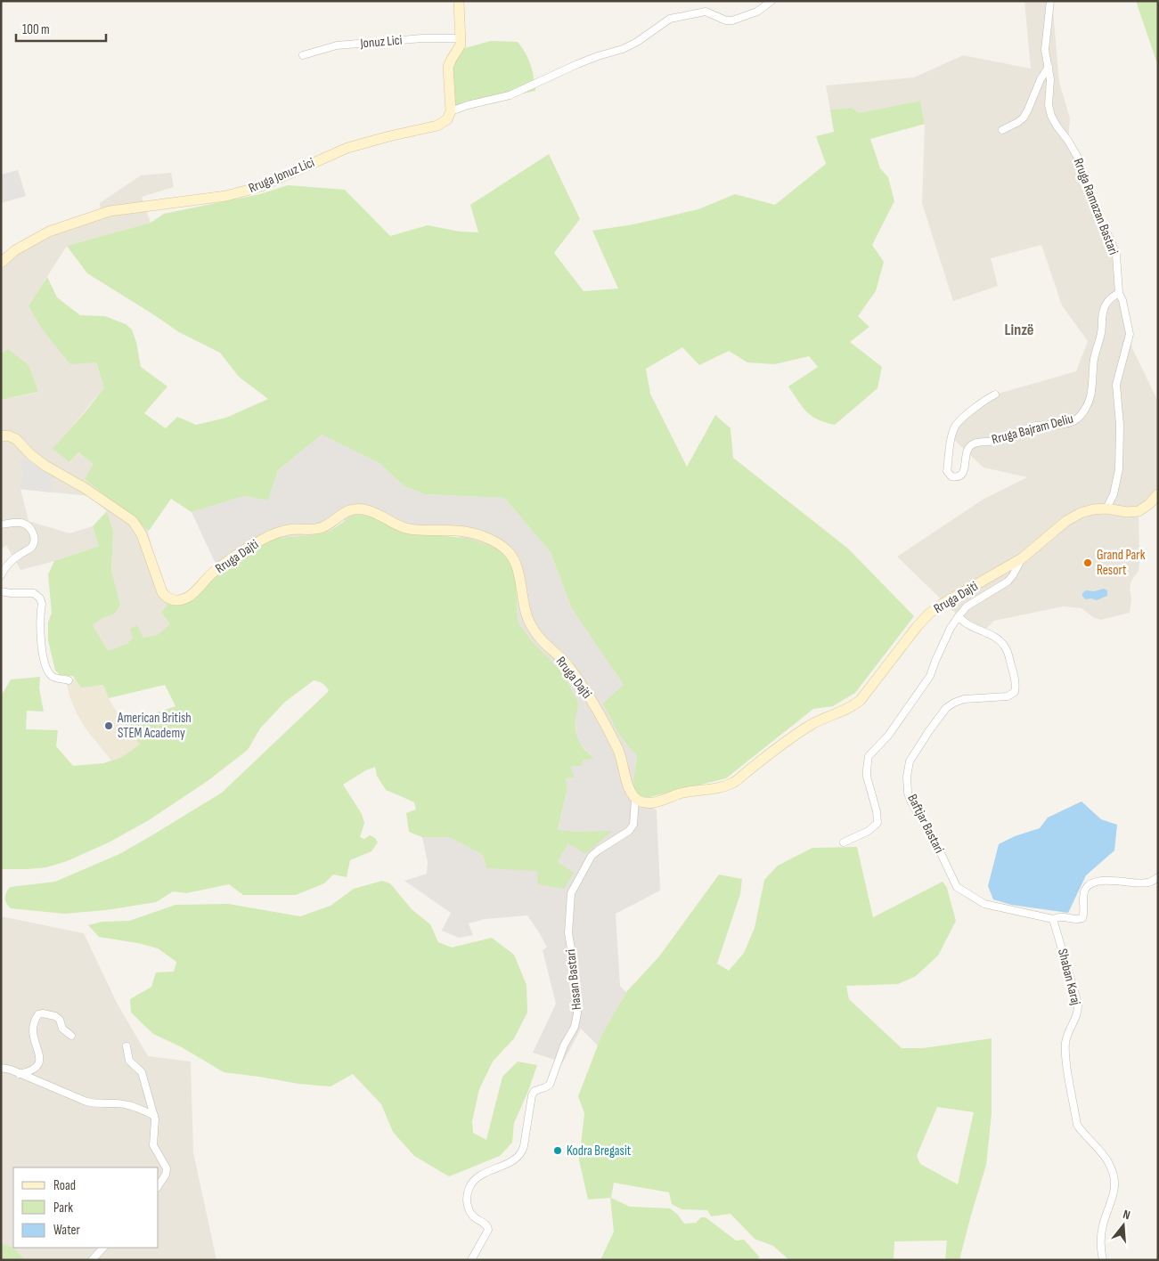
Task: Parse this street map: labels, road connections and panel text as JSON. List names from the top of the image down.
{
  "streets": {
    "main road": ["Rruga Jonuz Lici", "Rruga Dajti"],
    "street": [
      "Jonuz Lici",
      "Rruga Ramazan Bastari",
      "Rruga Bajram Deliu",
      "Baftjar Bastari",
      "Shaban Karaj",
      "Hasan Bastari"
    ]
  },
  "crossings": [
    ["Rruga Ramazan Bastari", "Rruga Bajram Deliu"],
    ["Rruga Ramazan Bastari", "Rruga Dajti"],
    ["Rruga Dajti", "Hasan Bastari"],
    ["Baftjar Bastari", "Shaban Karaj"]
  ],
  "districts": ["Linzë"],
  "places": ["Grand Park Resort", "American British STEM Academy", "Kodra Bregasit"],
  "legend": ["Road", "Park", "Water"],
  "scale_bar": "100 m",
  "north": "top"
}
